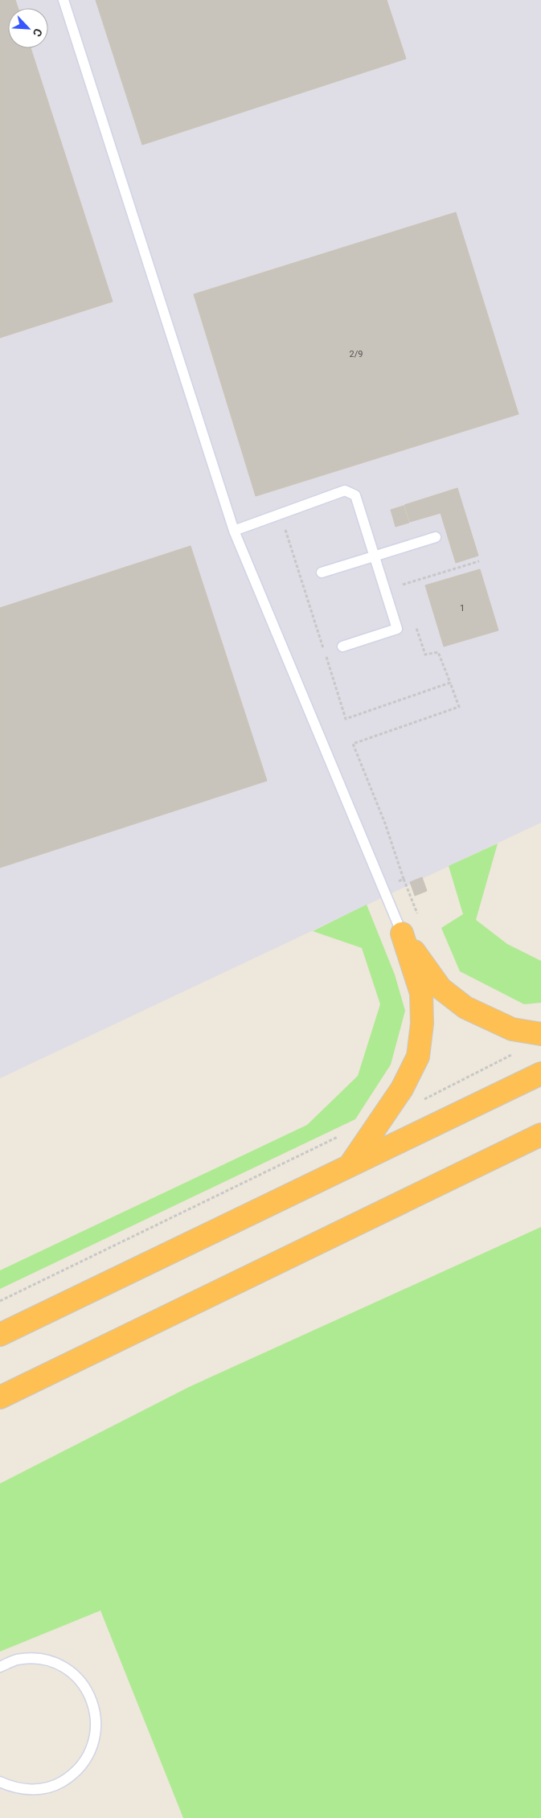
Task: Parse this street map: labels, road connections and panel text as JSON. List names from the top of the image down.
{
  "house_numbers": ["2/9", "1"],
  "north": "bottom right"
}
